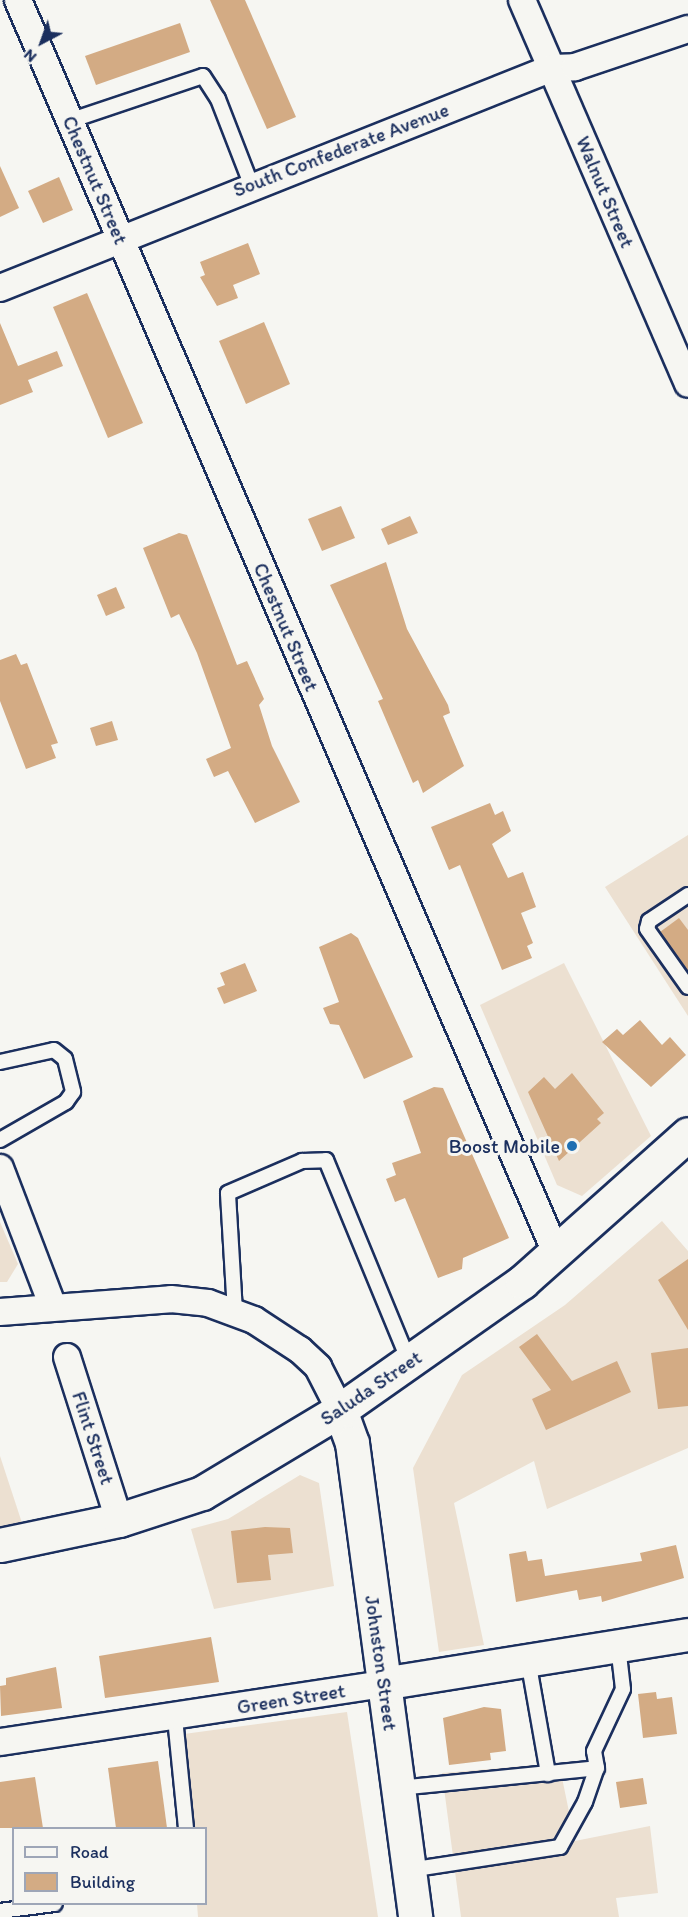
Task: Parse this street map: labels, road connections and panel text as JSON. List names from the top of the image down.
{
  "streets": {
    "main road": ["Saluda Street", "Johnston Street"],
    "street": [
      "South Confederate Avenue",
      "Chestnut Street",
      "Walnut Street",
      "Flint Street",
      "Green Street"
    ]
  },
  "crossings": [
    ["South Confederate Avenue", "Chestnut Street"],
    ["South Confederate Avenue", "Walnut Street"],
    ["Chestnut Street", "Saluda Street"],
    ["Saluda Street", "Flint Street"],
    ["Saluda Street", "Johnston Street"],
    ["Johnston Street", "Green Street"]
  ],
  "places": ["Boost Mobile"],
  "legend": ["Road", "Building"],
  "north": "bottom left"
}
